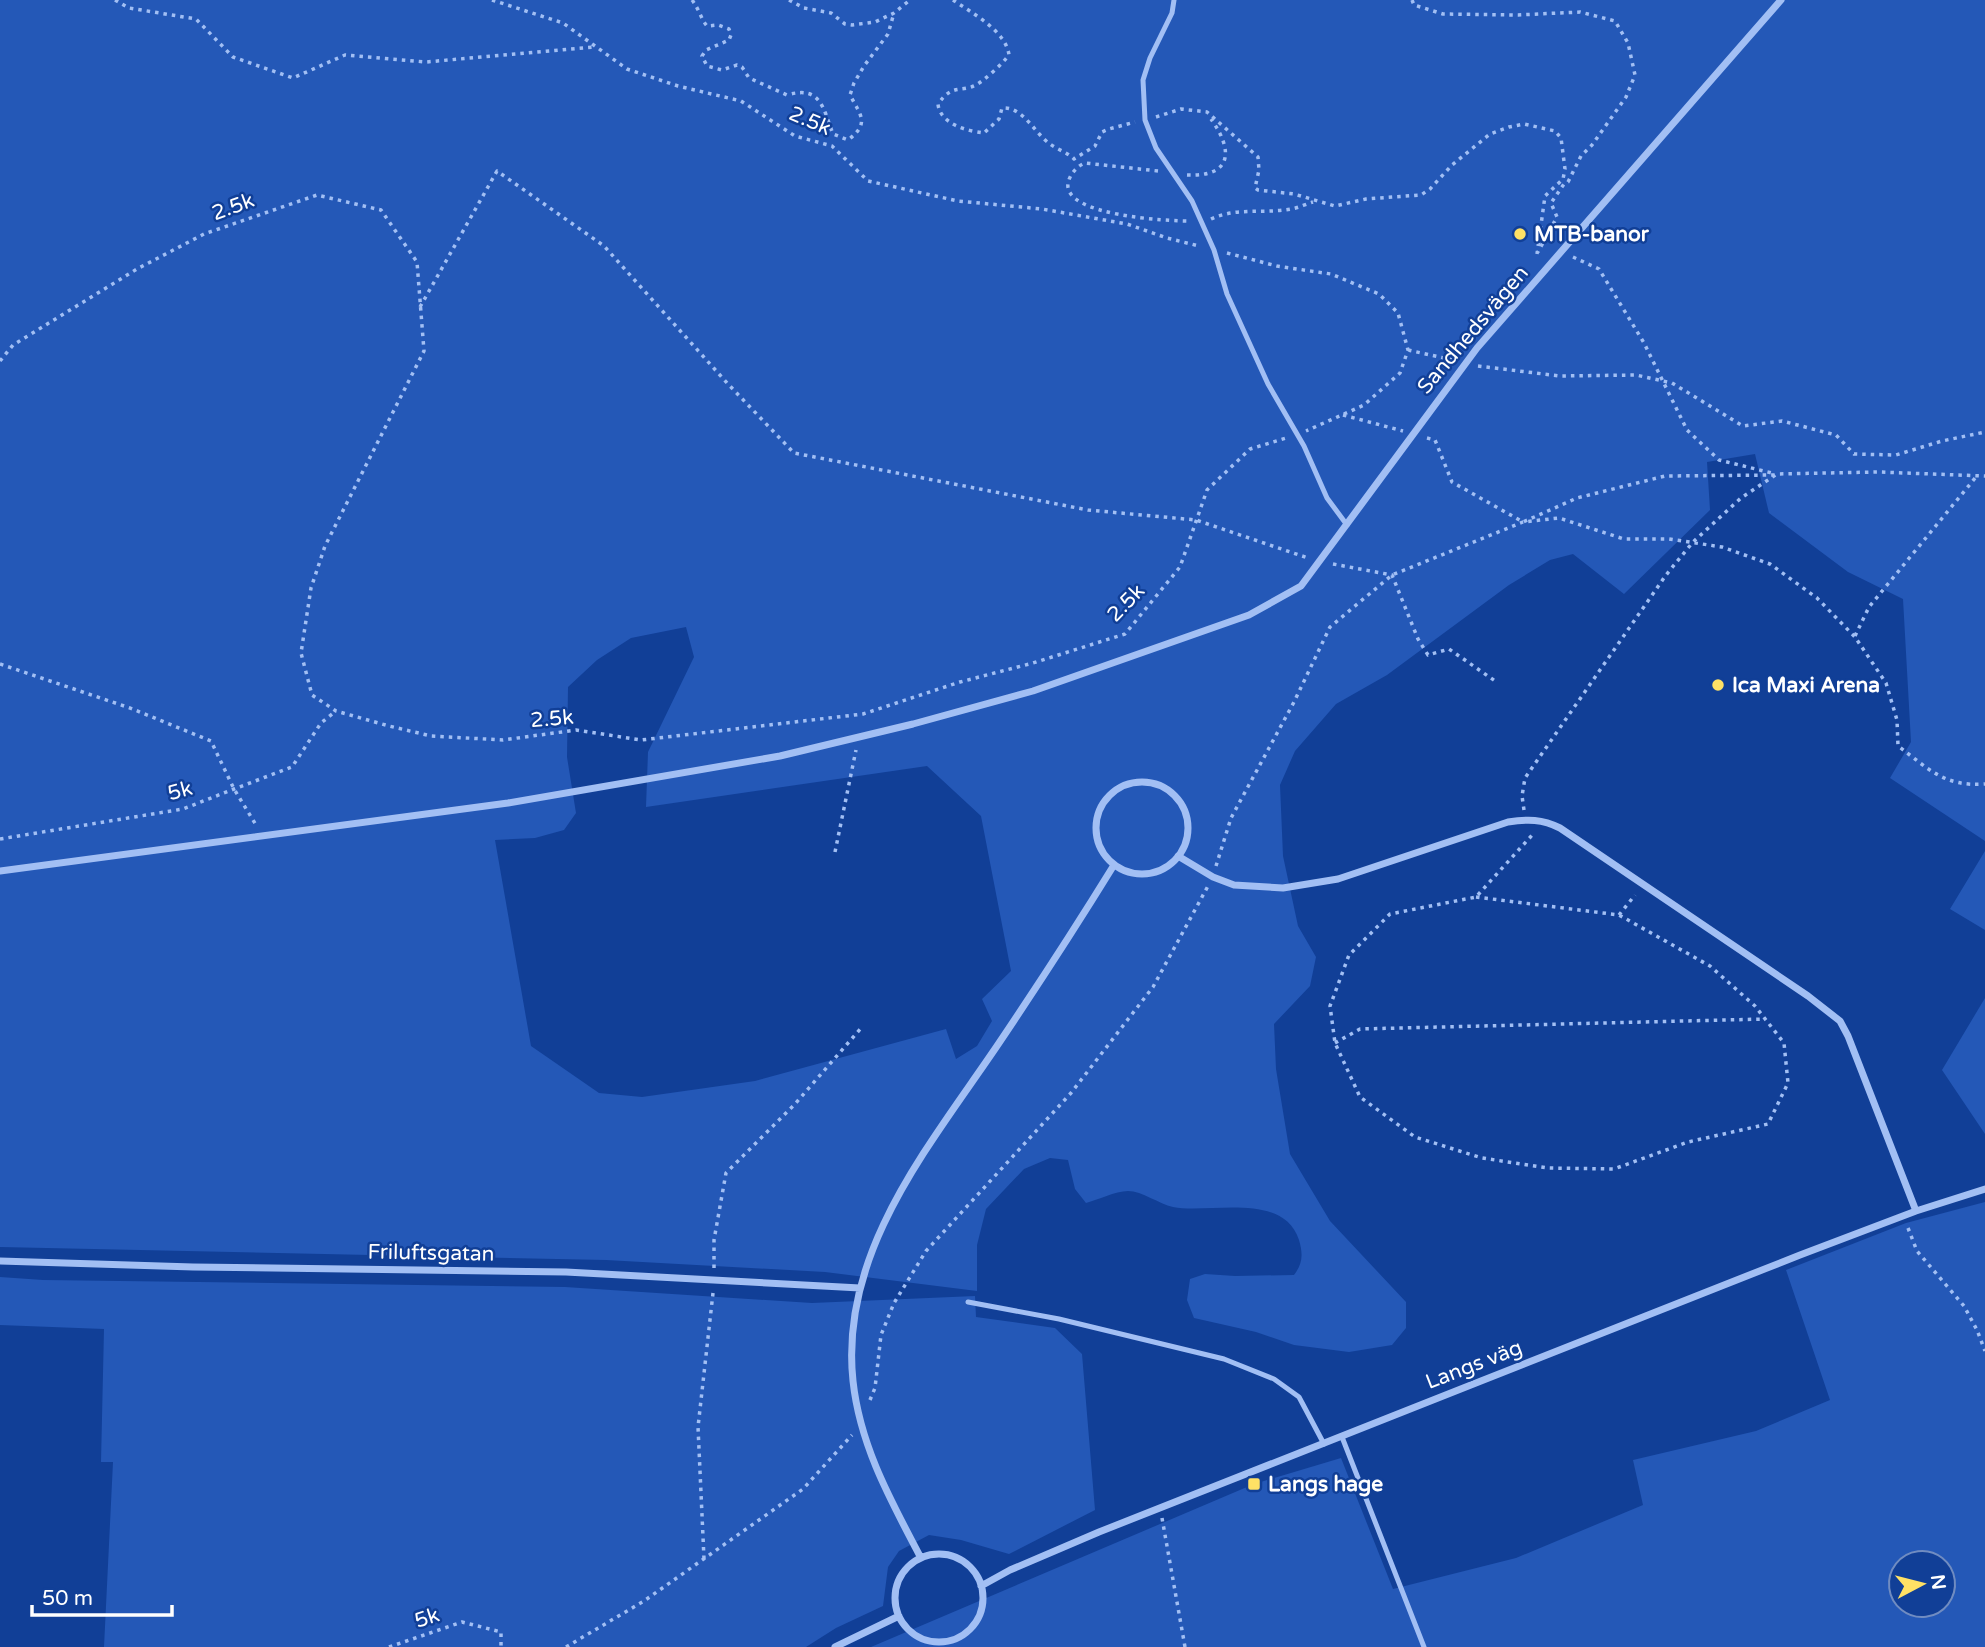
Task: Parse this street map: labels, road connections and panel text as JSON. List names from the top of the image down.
{
  "streets": {
    "street": ["Sandhedsvägen", "Friluftsgatan", "Langs väg"],
    "path": ["2.5k", "5k"]
  },
  "crossings": [
    ["2.5k", "5k"]
  ],
  "places": {
    "other": ["MTB-banor", "Ica Maxi Arena"],
    "transit": ["Langs hage"]
  },
  "scale_bar": "50 m",
  "north": "right"
}
